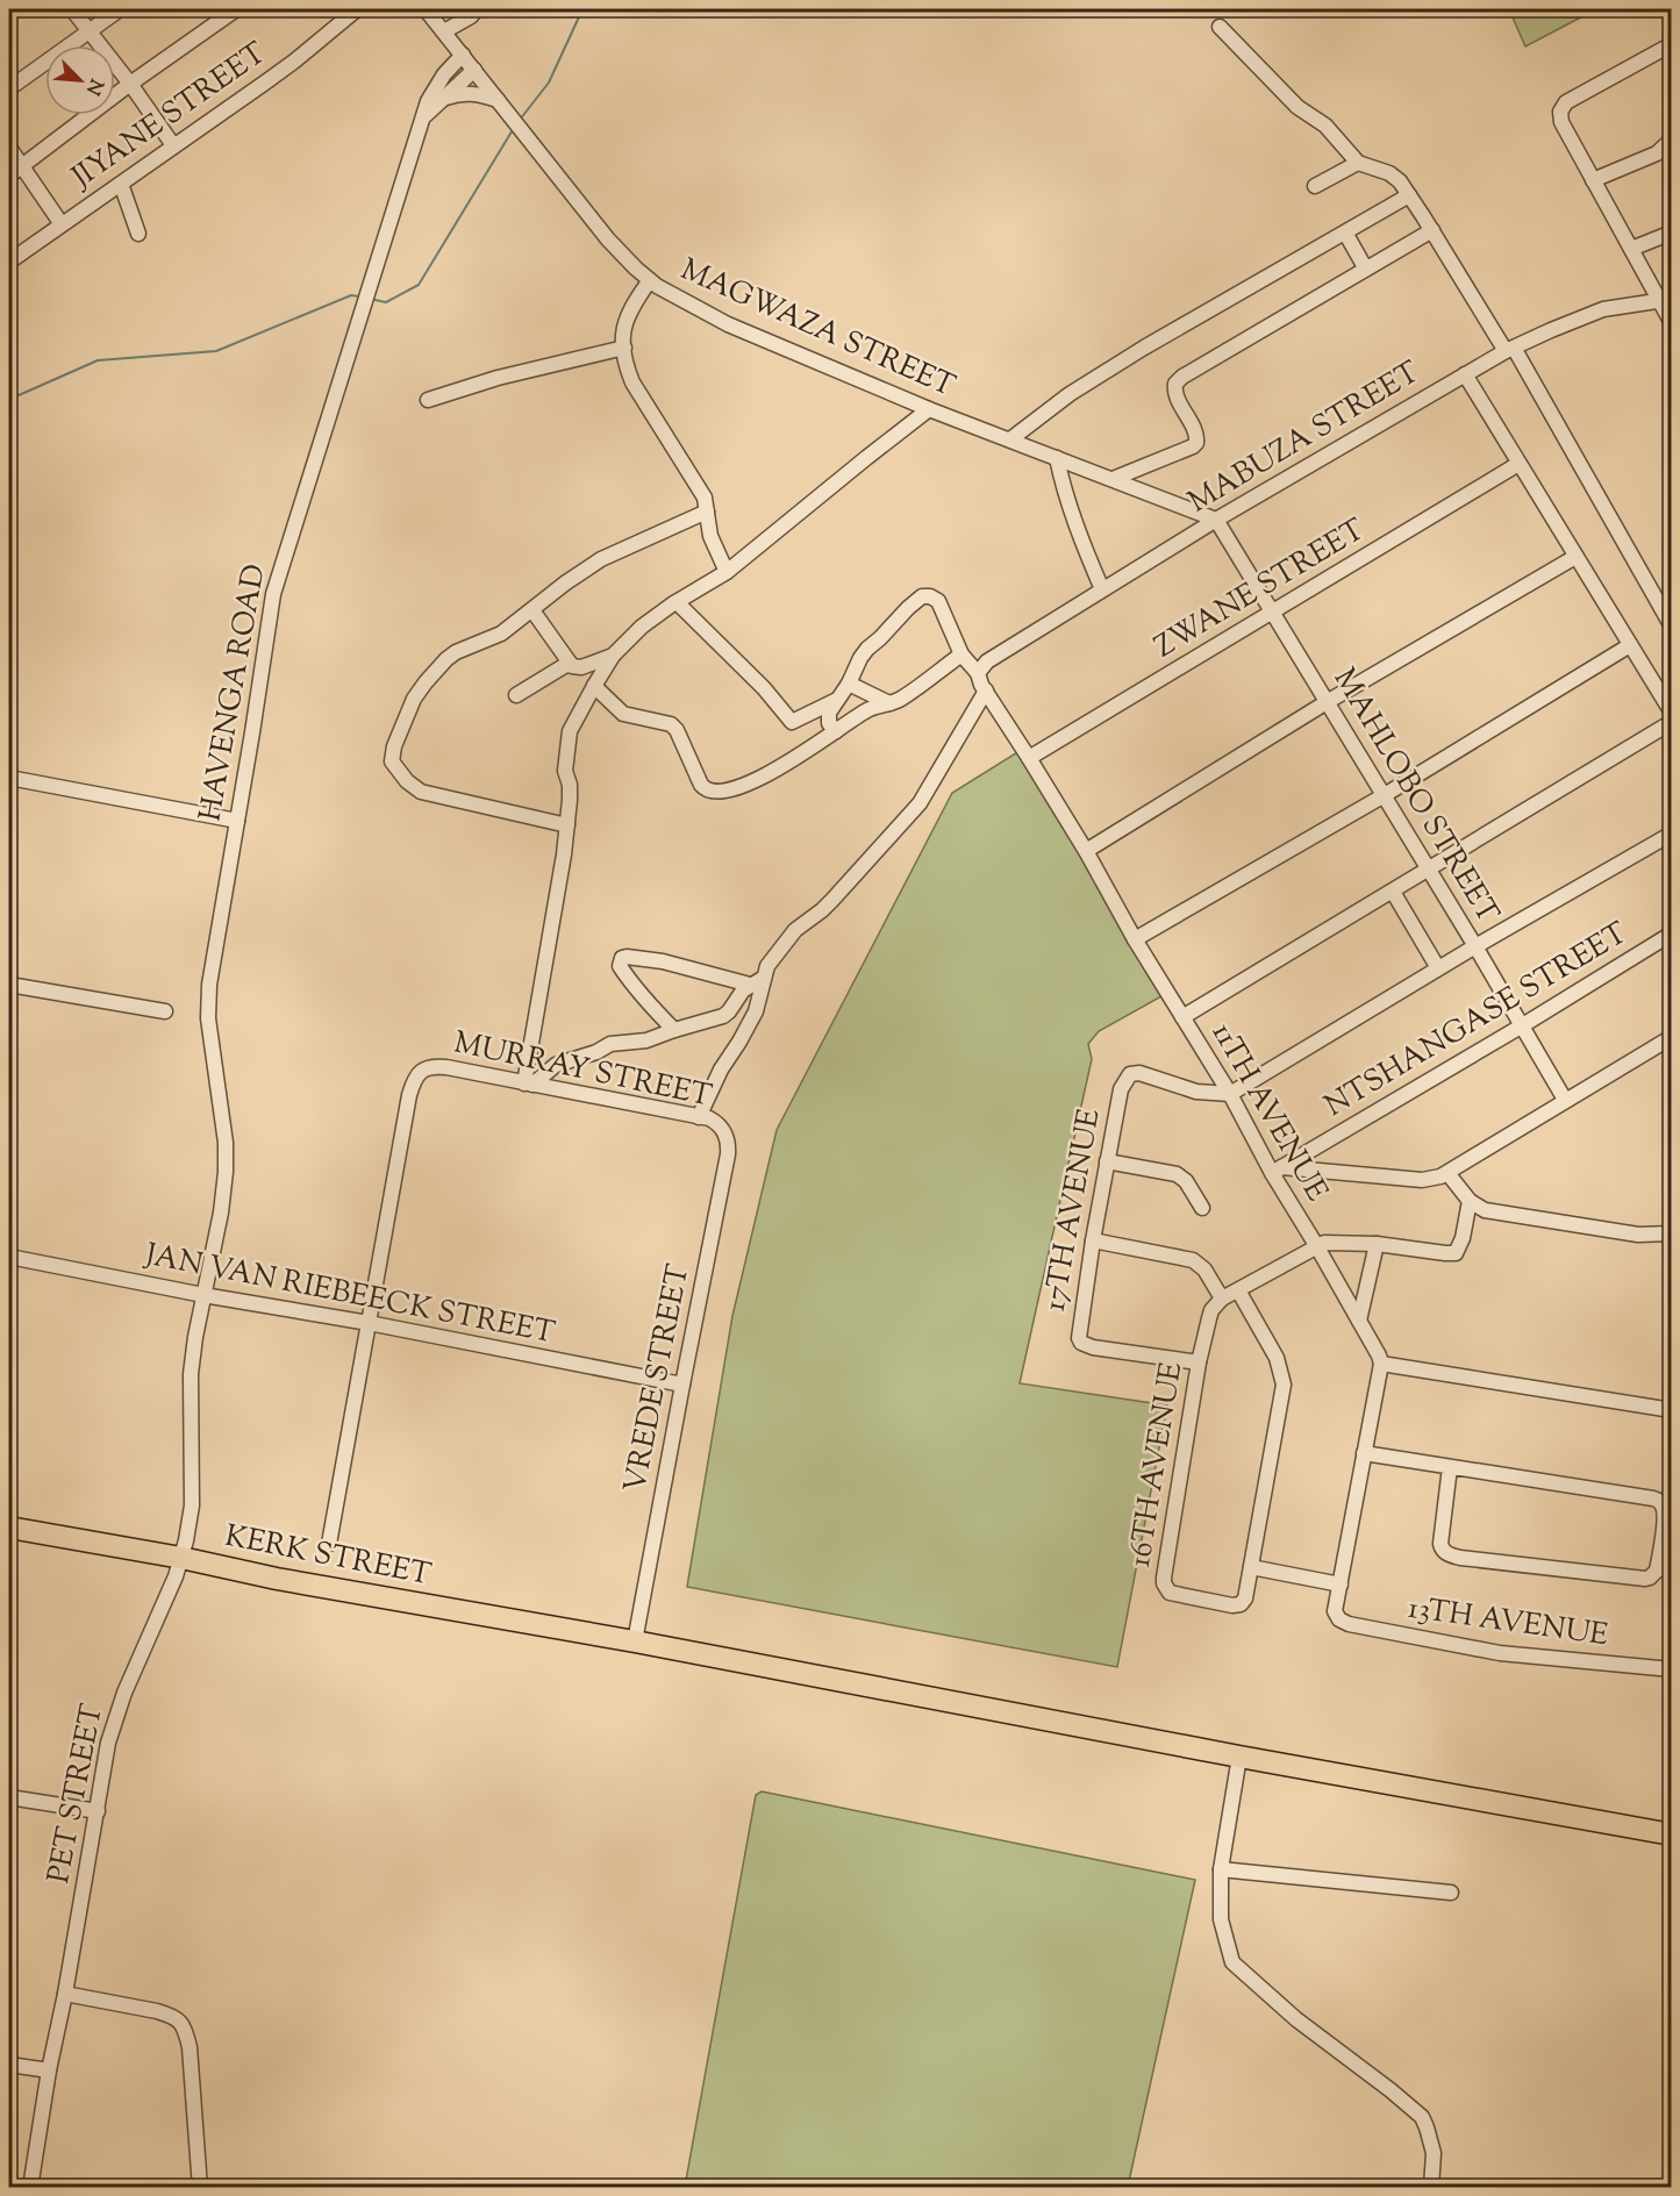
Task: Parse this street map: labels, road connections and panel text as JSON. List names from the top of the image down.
{
  "streets": {
    "highway": ["KERK STREET"],
    "street": [
      "JIYANE STREET",
      "MAGWAZA STREET",
      "MABUZA STREET",
      "ZWANE STREET",
      "HAVENGA ROAD",
      "MAHLOBO STREET",
      "NTSHANGASE STREET",
      "MURRAY STREET",
      "11TH AVENUE",
      "17TH AVENUE",
      "JAN VAN RIEBEECK STREET",
      "VREDE STREET",
      "16TH AVENUE",
      "13TH AVENUE",
      "PET STREET"
    ]
  },
  "crossings": [
    ["MAGWAZA STREET", "MABUZA STREET"],
    ["MAGWAZA STREET", "HAVENGA ROAD"],
    ["MAGWAZA STREET", "MAHLOBO STREET"],
    ["MABUZA STREET", "MAHLOBO STREET"],
    ["MABUZA STREET", "11TH AVENUE"],
    ["ZWANE STREET", "MAHLOBO STREET"],
    ["ZWANE STREET", "11TH AVENUE"],
    ["HAVENGA ROAD", "JAN VAN RIEBEECK STREET"],
    ["HAVENGA ROAD", "PET STREET"],
    ["MAHLOBO STREET", "NTSHANGASE STREET"],
    ["NTSHANGASE STREET", "11TH AVENUE"],
    ["MURRAY STREET", "JAN VAN RIEBEECK STREET"],
    ["MURRAY STREET", "VREDE STREET"],
    ["11TH AVENUE", "17TH AVENUE"],
    ["17TH AVENUE", "16TH AVENUE"],
    ["JAN VAN RIEBEECK STREET", "VREDE STREET"],
    ["JAN VAN RIEBEECK STREET", "PET STREET"],
    ["VREDE STREET", "KERK STREET"],
    ["KERK STREET", "PET STREET"]
  ],
  "north": "bottom right"
}
